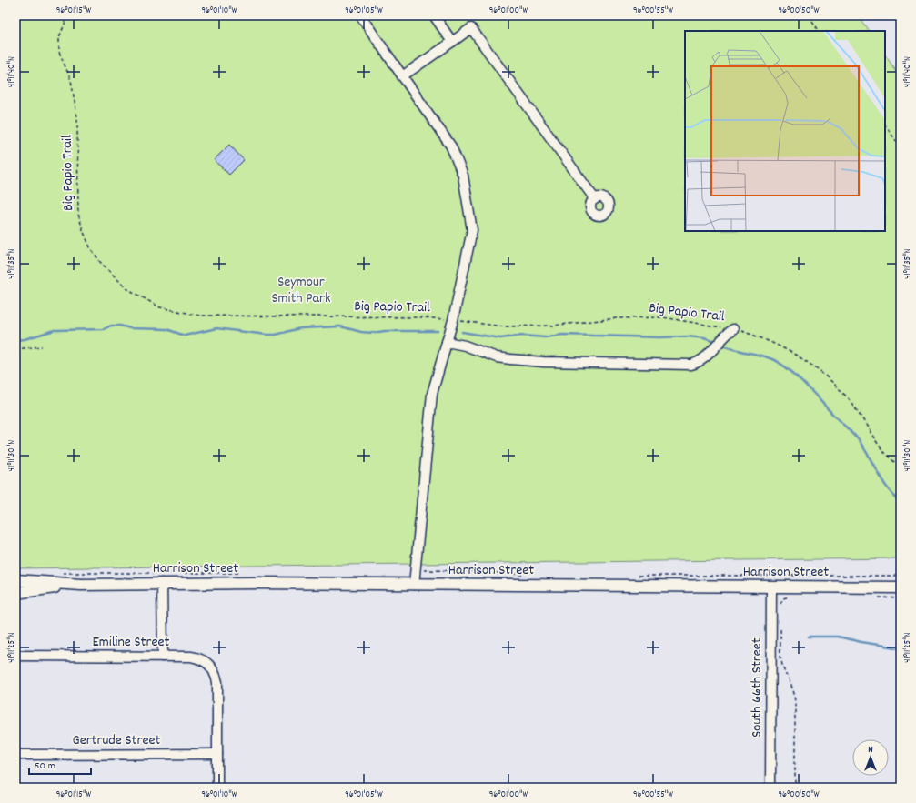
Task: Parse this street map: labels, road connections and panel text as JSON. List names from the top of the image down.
{
  "streets": {
    "main road": ["Harrison Street"],
    "street": ["Emiline Street", "South 66th Street", "Gertrude Street"],
    "path": ["Big Papio Trail"]
  },
  "crossings": [
    ["Harrison Street", "South 66th Street"],
    ["Emiline Street", "Gertrude Street"]
  ],
  "parks": ["Seymour Smith Park"],
  "scale_bar": "50 m",
  "north": "top",
  "coordinates": [
    "96°01'15\"W",
    "96°01'10\"W",
    "96°01'05\"W",
    "96°01'00\"W",
    "96°00'55\"W",
    "96°00'50\"W",
    "41°11'40\"N",
    "41°11'35\"N",
    "41°11'30\"N",
    "41°11'25\"N"
  ]
}
